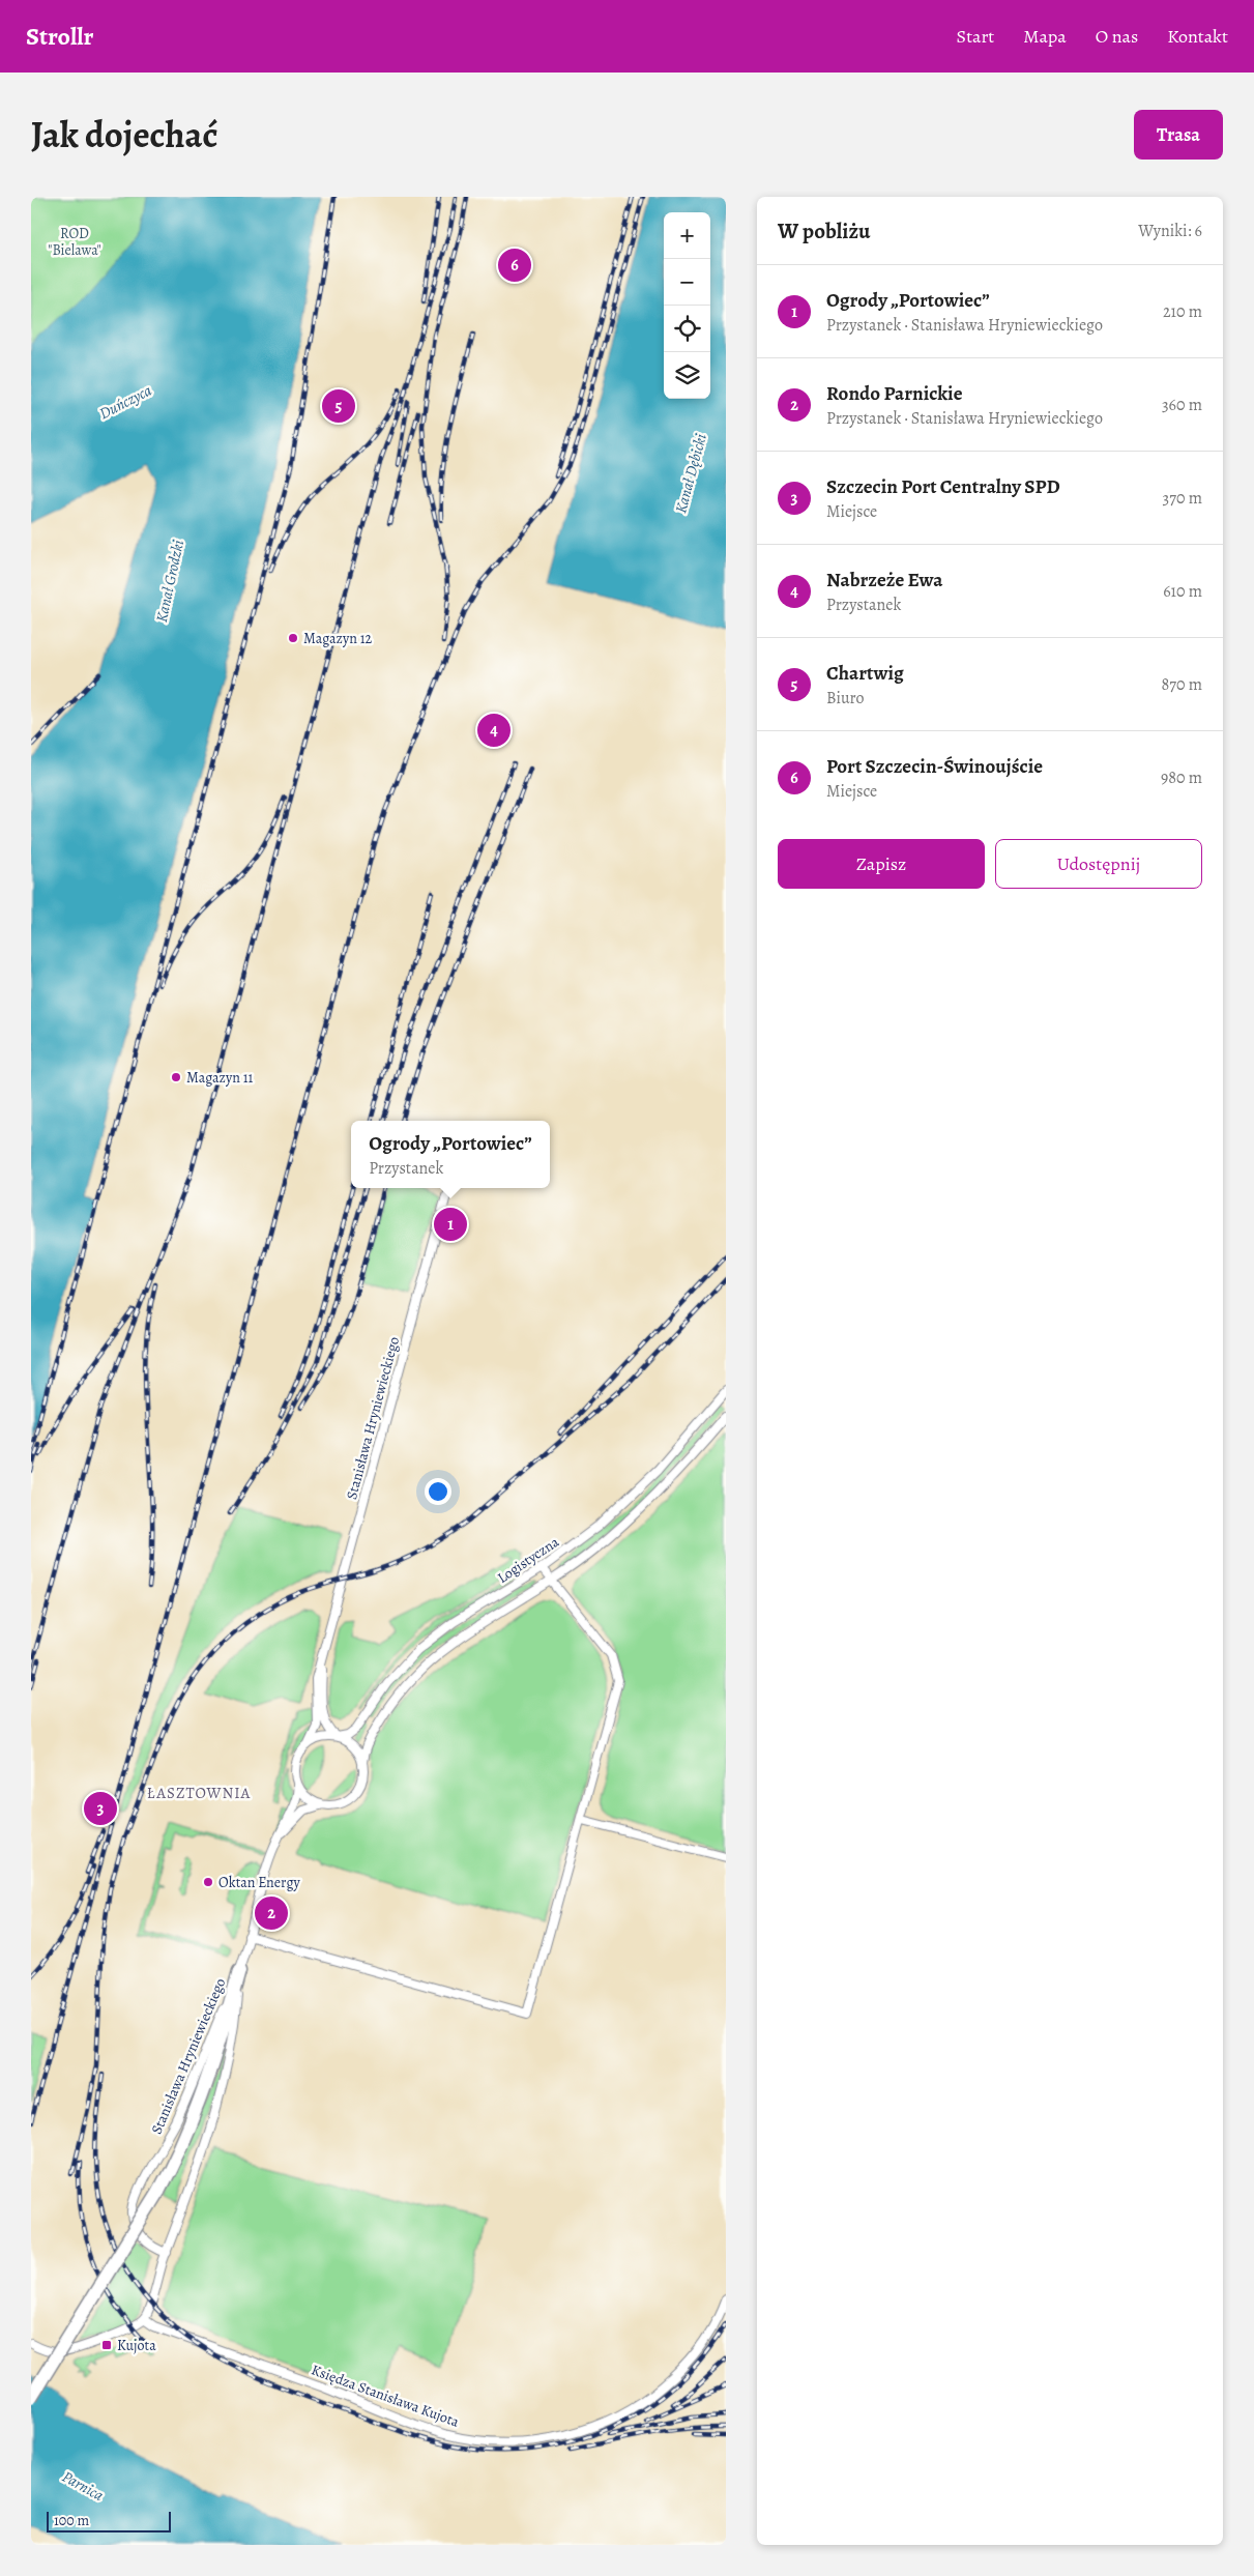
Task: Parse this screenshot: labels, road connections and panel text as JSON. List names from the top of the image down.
{
  "streets": {
    "street": ["Stanisława Hryniewieckiego", "Logistyczna", "Księdza Stanisława Kujota"]
  },
  "crossings": [
    ["Stanisława Hryniewieckiego", "Logistyczna"],
    ["Stanisława Hryniewieckiego", "Księdza Stanisława Kujota"]
  ],
  "districts": ["ŁASZTOWNIA"],
  "water": [
    "Duńczyca",
    "Kanał Dębicki",
    "Kanał Grodzki",
    "Parnica"
  ],
  "parks": ["ROD \"Bielawa\""],
  "places": {
    "other": ["Magazyn 12", "Magazyn 11", "Oktan Energy"],
    "transit": ["Kujota"]
  },
  "scale_bar": "100 m",
  "page": {
    "header": "Strollr",
    "nav": [
      "Start",
      "Mapa",
      "O nas",
      "Kontakt"
    ],
    "title": "Jak dojechać",
    "buttons": [
      "Trasa",
      ["Zapisz", "Udostępnij"]
    ],
    "heading": ["W pobliżu", "Wyniki: 6"],
    "map_buttons": ["+", "−"],
    "pins": [
      "6",
      "5",
      "4",
      "1",
      "3",
      "2"
    ],
    "list": [
      {
        "mark": "1",
        "name": "Ogrody „Portowiec”",
        "note": "Przystanek · Stanisława Hryniewieckiego",
        "value": "210 m"
      },
      {
        "mark": "2",
        "name": "Rondo Parnickie",
        "note": "Przystanek · Stanisława Hryniewieckiego",
        "value": "360 m"
      },
      {
        "mark": "3",
        "name": "Szczecin Port Centralny SPD",
        "note": "Miejsce",
        "value": "370 m"
      },
      {
        "mark": "4",
        "name": "Nabrzeże Ewa",
        "note": "Przystanek",
        "value": "610 m"
      },
      {
        "mark": "5",
        "name": "Chartwig",
        "note": "Biuro",
        "value": "870 m"
      },
      {
        "mark": "6",
        "name": "Port Szczecin-Świnoujście",
        "note": "Miejsce",
        "value": "980 m"
      }
    ],
    "popup": ["Ogrody „Portowiec”", "Przystanek"],
    "scale": "100 m"
  }
}
